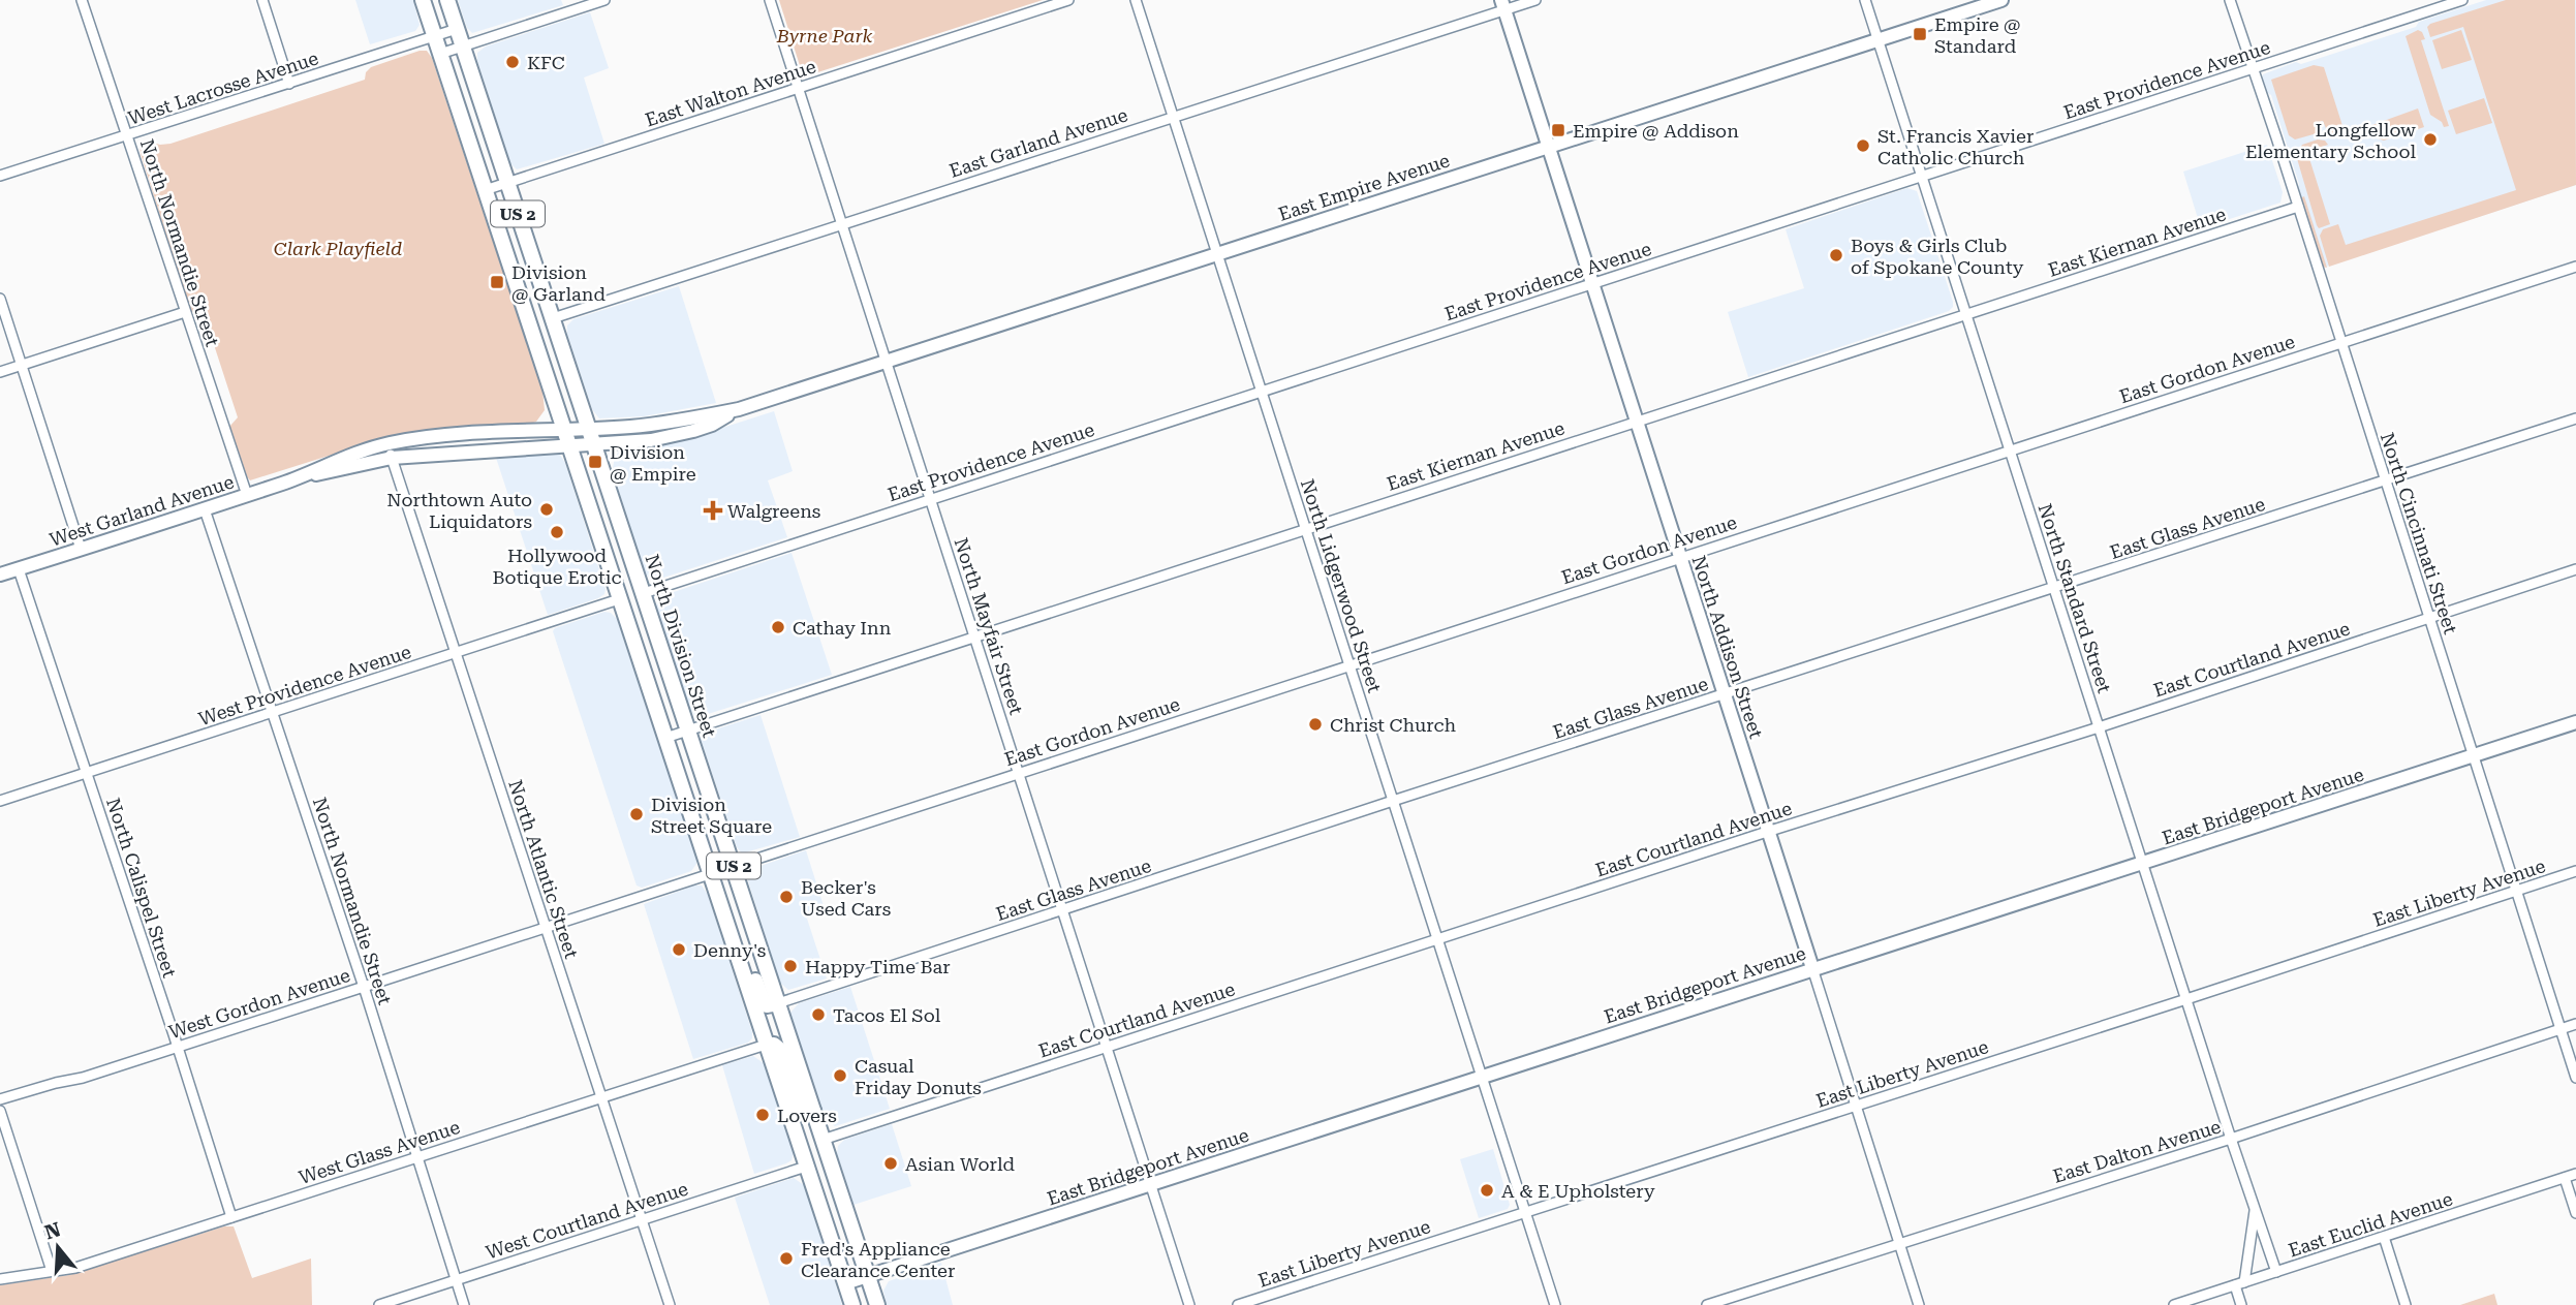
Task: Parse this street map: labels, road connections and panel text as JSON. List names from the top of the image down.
{
  "streets": {
    "main road": ["US 2", "North Division Street"],
    "street": [
      "East Providence Avenue",
      "West Lacrosse Avenue",
      "East Walton Avenue",
      "East Garland Avenue",
      "East Empire Avenue",
      "East Kiernan Avenue",
      "North Normandie Street",
      "East Gordon Avenue",
      "West Garland Avenue",
      "East Glass Avenue",
      "North Cincinnati Street",
      "North Lidgerwood Street",
      "North Standard Street",
      "North Mayfair Street",
      "North Addison Street",
      "East Courtland Avenue",
      "West Providence Avenue",
      "East Bridgeport Avenue",
      "North Atlantic Street",
      "North Calispel Street",
      "East Liberty Avenue",
      "West Gordon Avenue",
      "East Dalton Avenue",
      "West Glass Avenue",
      "West Courtland Avenue",
      "East Euclid Avenue"
    ]
  },
  "crossings": [
    ["East Providence Avenue", "North Cincinnati Street"],
    ["East Providence Avenue", "North Lidgerwood Street"],
    ["East Providence Avenue", "North Standard Street"],
    ["East Providence Avenue", "North Mayfair Street"],
    ["East Providence Avenue", "North Division Street"],
    ["East Providence Avenue", "North Addison Street"],
    ["West Lacrosse Avenue", "US 2"],
    ["West Lacrosse Avenue", "North Normandie Street"],
    ["West Lacrosse Avenue", "North Division Street"],
    ["East Walton Avenue", "US 2"],
    ["East Walton Avenue", "North Mayfair Street"],
    ["East Walton Avenue", "North Division Street"],
    ["East Garland Avenue", "North Lidgerwood Street"],
    ["East Garland Avenue", "North Mayfair Street"],
    ["East Garland Avenue", "North Division Street"],
    ["East Garland Avenue", "North Addison Street"],
    ["East Empire Avenue", "West Garland Avenue"],
    ["East Empire Avenue", "North Lidgerwood Street"],
    ["East Empire Avenue", "North Standard Street"],
    ["East Empire Avenue", "North Mayfair Street"],
    ["East Empire Avenue", "North Division Street"],
    ["East Empire Avenue", "North Addison Street"],
    ["US 2", "East Kiernan Avenue"],
    ["US 2", "West Garland Avenue"],
    ["US 2", "West Providence Avenue"],
    ["US 2", "East Bridgeport Avenue"],
    ["US 2", "West Gordon Avenue"],
    ["US 2", "West Glass Avenue"],
    ["US 2", "West Courtland Avenue"],
    ["East Kiernan Avenue", "North Cincinnati Street"],
    ["East Kiernan Avenue", "North Lidgerwood Street"],
    ["East Kiernan Avenue", "North Standard Street"],
    ["East Kiernan Avenue", "North Mayfair Street"],
    ["East Kiernan Avenue", "North Division Street"],
    ["East Kiernan Avenue", "North Addison Street"],
    ["North Normandie Street", "West Garland Avenue"],
    ["North Normandie Street", "West Providence Avenue"],
    ["North Normandie Street", "West Gordon Avenue"],
    ["North Normandie Street", "West Glass Avenue"],
    ["North Normandie Street", "West Courtland Avenue"],
    ["East Gordon Avenue", "North Cincinnati Street"],
    ["East Gordon Avenue", "North Lidgerwood Street"],
    ["East Gordon Avenue", "North Standard Street"],
    ["East Gordon Avenue", "North Mayfair Street"],
    ["East Gordon Avenue", "North Division Street"],
    ["East Gordon Avenue", "North Addison Street"],
    ["East Gordon Avenue", "West Gordon Avenue"],
    ["West Garland Avenue", "North Division Street"],
    ["West Garland Avenue", "North Atlantic Street"],
    ["West Garland Avenue", "North Calispel Street"],
    ["East Glass Avenue", "North Cincinnati Street"],
    ["East Glass Avenue", "North Lidgerwood Street"],
    ["East Glass Avenue", "North Standard Street"],
    ["East Glass Avenue", "North Mayfair Street"],
    ["East Glass Avenue", "North Division Street"],
    ["East Glass Avenue", "North Addison Street"],
    ["North Cincinnati Street", "East Courtland Avenue"],
    ["North Cincinnati Street", "East Bridgeport Avenue"],
    ["North Cincinnati Street", "East Liberty Avenue"],
    ["North Cincinnati Street", "East Dalton Avenue"],
    ["North Lidgerwood Street", "East Courtland Avenue"],
    ["North Lidgerwood Street", "East Bridgeport Avenue"],
    ["North Lidgerwood Street", "East Liberty Avenue"],
    ["North Standard Street", "East Courtland Avenue"],
    ["North Standard Street", "East Bridgeport Avenue"],
    ["North Standard Street", "East Liberty Avenue"],
    ["North Standard Street", "East Dalton Avenue"],
    ["North Standard Street", "East Euclid Avenue"],
    ["North Mayfair Street", "East Courtland Avenue"],
    ["North Mayfair Street", "East Bridgeport Avenue"],
    ["North Division Street", "East Courtland Avenue"],
    ["North Division Street", "East Bridgeport Avenue"],
    ["North Division Street", "West Gordon Avenue"],
    ["North Addison Street", "East Courtland Avenue"],
    ["North Addison Street", "East Bridgeport Avenue"],
    ["North Addison Street", "East Liberty Avenue"],
    ["North Addison Street", "East Dalton Avenue"],
    ["West Providence Avenue", "North Atlantic Street"],
    ["West Providence Avenue", "North Calispel Street"],
    ["North Atlantic Street", "West Gordon Avenue"],
    ["North Atlantic Street", "West Glass Avenue"],
    ["North Atlantic Street", "West Courtland Avenue"],
    ["North Calispel Street", "West Gordon Avenue"],
    ["North Calispel Street", "West Glass Avenue"]
  ],
  "parks": ["Byrne Park", "Clark Playfield"],
  "places": {
    "transit": [
      "Empire @ Standard",
      "Empire @ Addison",
      "Division @ Garland",
      "Division @ Empire"
    ],
    "other": [
      "KFC",
      "Longfellow Elementary School",
      "St. Francis Xavier Catholic Church",
      "Boys & Girls Club of Spokane County",
      "Northtown Auto Liquidators",
      "Hollywood Botique Erotic",
      "Cathay Inn",
      "Christ Church",
      "Division Street Square",
      "Becker's Used Cars",
      "Denny's",
      "Happy Time Bar",
      "Tacos El Sol",
      "Casual Friday Donuts",
      "Lovers",
      "Asian World",
      "A & E Upholstery",
      "Fred's Appliance Clearance Center"
    ],
    "health": ["Walgreens"]
  },
  "north": "top"
}
